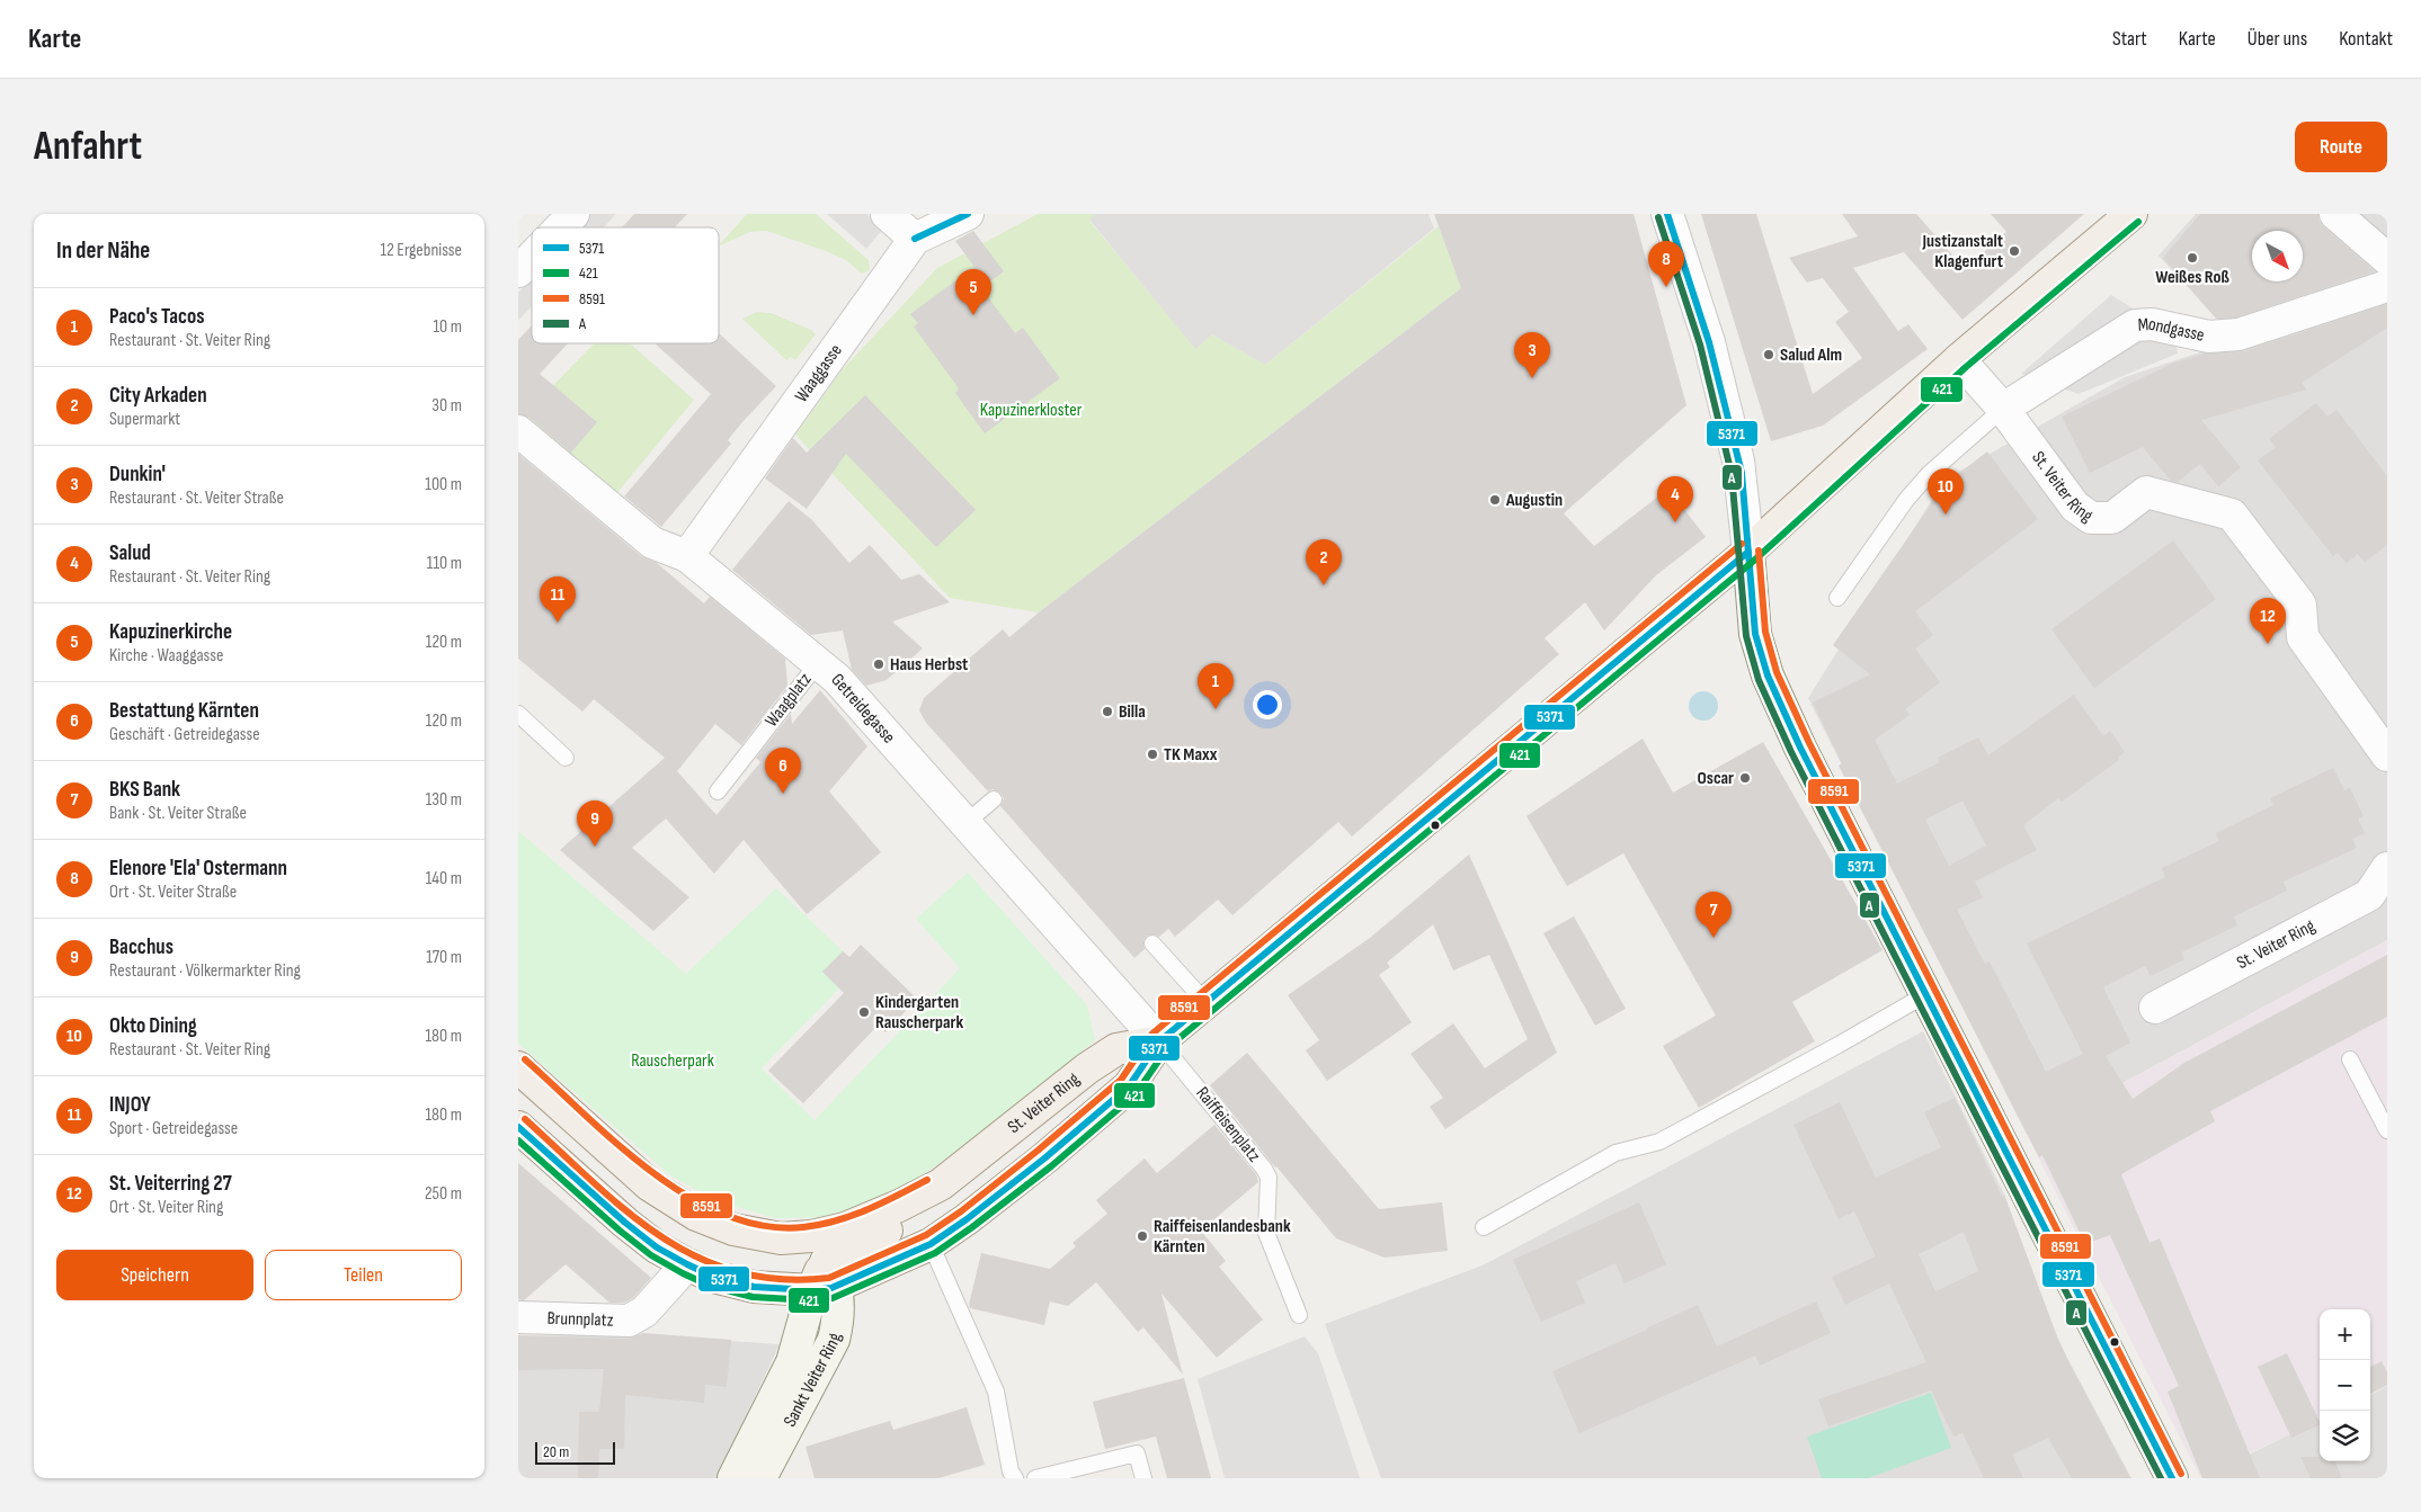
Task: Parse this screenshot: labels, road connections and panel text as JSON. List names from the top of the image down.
{
  "streets": {
    "main road": ["St. Veiter Ring", "Sankt Veiter Ring"],
    "street": [
      "Mondgasse",
      "Waaggasse",
      "Getreidegasse",
      "Brunnplatz"
    ],
    "lane": ["Waagplatz", "Raiffeisenplatz"]
  },
  "crossings": [
    ["Mondgasse", "St. Veiter Ring"],
    ["Waaggasse", "Getreidegasse"],
    ["St. Veiter Ring", "Getreidegasse"],
    ["St. Veiter Ring", "Raiffeisenplatz"],
    ["St. Veiter Ring", "Sankt Veiter Ring"],
    ["Waagplatz", "Getreidegasse"],
    ["Getreidegasse", "Raiffeisenplatz"]
  ],
  "parks": ["Kapuzinerkloster", "Rauscherpark"],
  "places": [
    "Justizanstalt Klagenfurt",
    "Weißes Roß",
    "Salud Alm",
    "Augustin",
    "Haus Herbst",
    "Billa",
    "TK Maxx",
    "Oscar",
    "Kindergarten Rauscherpark",
    "Raiffeisenlandesbank Kärnten"
  ],
  "lines": [
    "transit line 5371",
    "transit line A",
    "transit line 421",
    "transit line 8591"
  ],
  "legend": [
    "5371",
    "421",
    "8591",
    "A"
  ],
  "scale_bar": "20 m",
  "north": "bottom right",
  "page": {
    "header": "Karte",
    "nav": [
      "Start",
      "Karte",
      "Über uns",
      "Kontakt"
    ],
    "buttons": [
      "Route",
      ["Speichern", "Teilen"]
    ],
    "title": "Anfahrt",
    "heading": ["In der Nähe", "12 Ergebnisse"],
    "pins": [
      "8",
      "5",
      "3",
      "10",
      "4",
      "2",
      "11",
      "12",
      "1",
      "6",
      "9",
      "7"
    ],
    "list": [
      {
        "mark": "1",
        "name": "Paco's Tacos",
        "note": "Restaurant · St. Veiter Ring",
        "value": "10 m"
      },
      {
        "mark": "2",
        "name": "City Arkaden",
        "note": "Supermarkt",
        "value": "30 m"
      },
      {
        "mark": "3",
        "name": "Dunkin'",
        "note": "Restaurant · St. Veiter Straße",
        "value": "100 m"
      },
      {
        "mark": "4",
        "name": "Salud",
        "note": "Restaurant · St. Veiter Ring",
        "value": "110 m"
      },
      {
        "mark": "5",
        "name": "Kapuzinerkirche",
        "note": "Kirche · Waaggasse",
        "value": "120 m"
      },
      {
        "mark": "6",
        "name": "Bestattung Kärnten",
        "note": "Geschäft · Getreidegasse",
        "value": "120 m"
      },
      {
        "mark": "7",
        "name": "BKS Bank",
        "note": "Bank · St. Veiter Straße",
        "value": "130 m"
      },
      {
        "mark": "8",
        "name": "Elenore 'Ela' Ostermann",
        "note": "Ort · St. Veiter Straße",
        "value": "140 m"
      },
      {
        "mark": "9",
        "name": "Bacchus",
        "note": "Restaurant · Völkermarkter Ring",
        "value": "170 m"
      },
      {
        "mark": "10",
        "name": "Okto Dining",
        "note": "Restaurant · St. Veiter Ring",
        "value": "180 m"
      },
      {
        "mark": "11",
        "name": "INJOY",
        "note": "Sport · Getreidegasse",
        "value": "180 m"
      },
      {
        "mark": "12",
        "name": "St. Veiterring 27",
        "note": "Ort · St. Veiter Ring",
        "value": "250 m"
      }
    ],
    "map_buttons": ["+", "−"],
    "scale": "20 m"
  }
}
